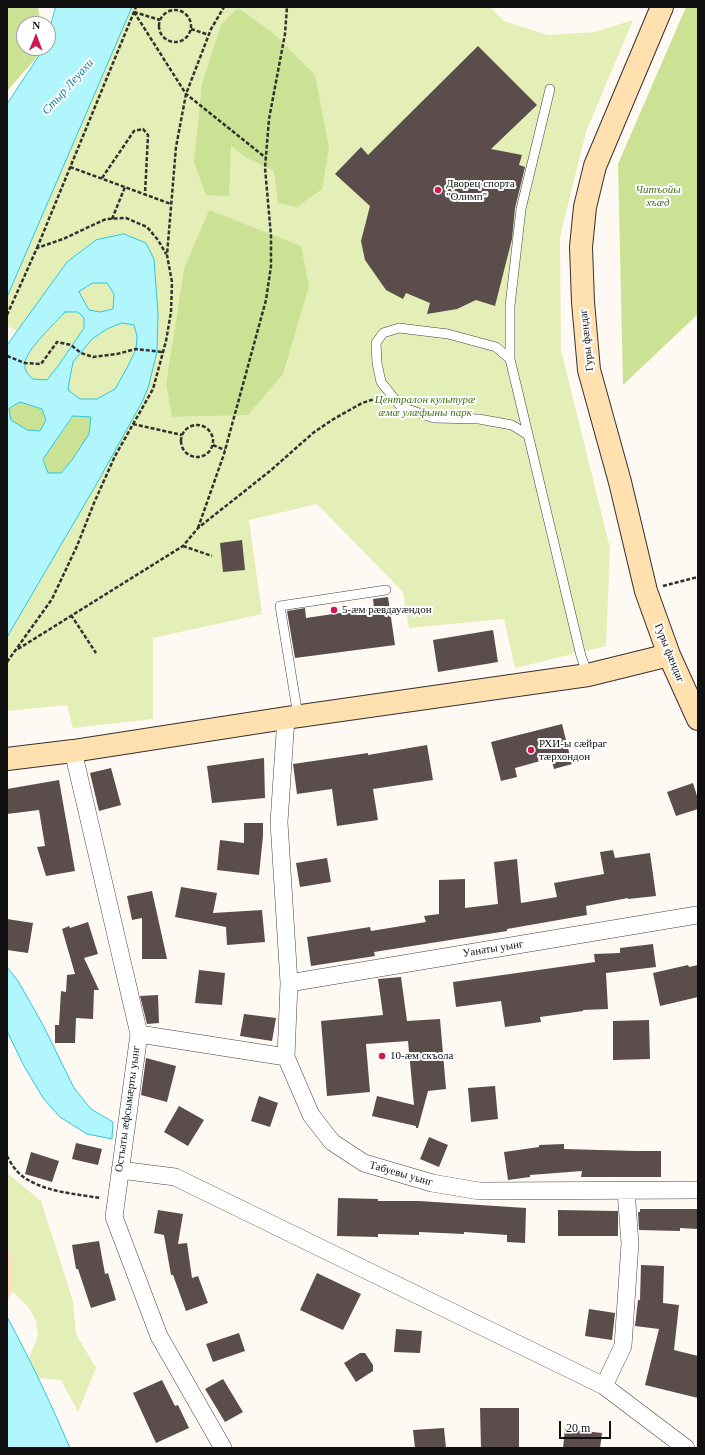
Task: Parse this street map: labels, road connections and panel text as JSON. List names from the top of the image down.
{
  "streets": {
    "main road": ["Гуры фӕндаг"],
    "street": ["Уанаты уынг", "Остъаты æфсымæрты уынг", "Табуевы уынг"]
  },
  "water": ["Стыр Леуахи"],
  "parks": ["Читъойы хъæд", "Централон культурæ æмæ улæфыны парк"],
  "places": [
    "Дворец спорта \"Олимп\"",
    "5-æм рӕвдауӕндон",
    "РХИ-ы сæйраг тæрхондон",
    "10-æм скъола"
  ],
  "scale_bar": "20 m",
  "north": "top"
}
